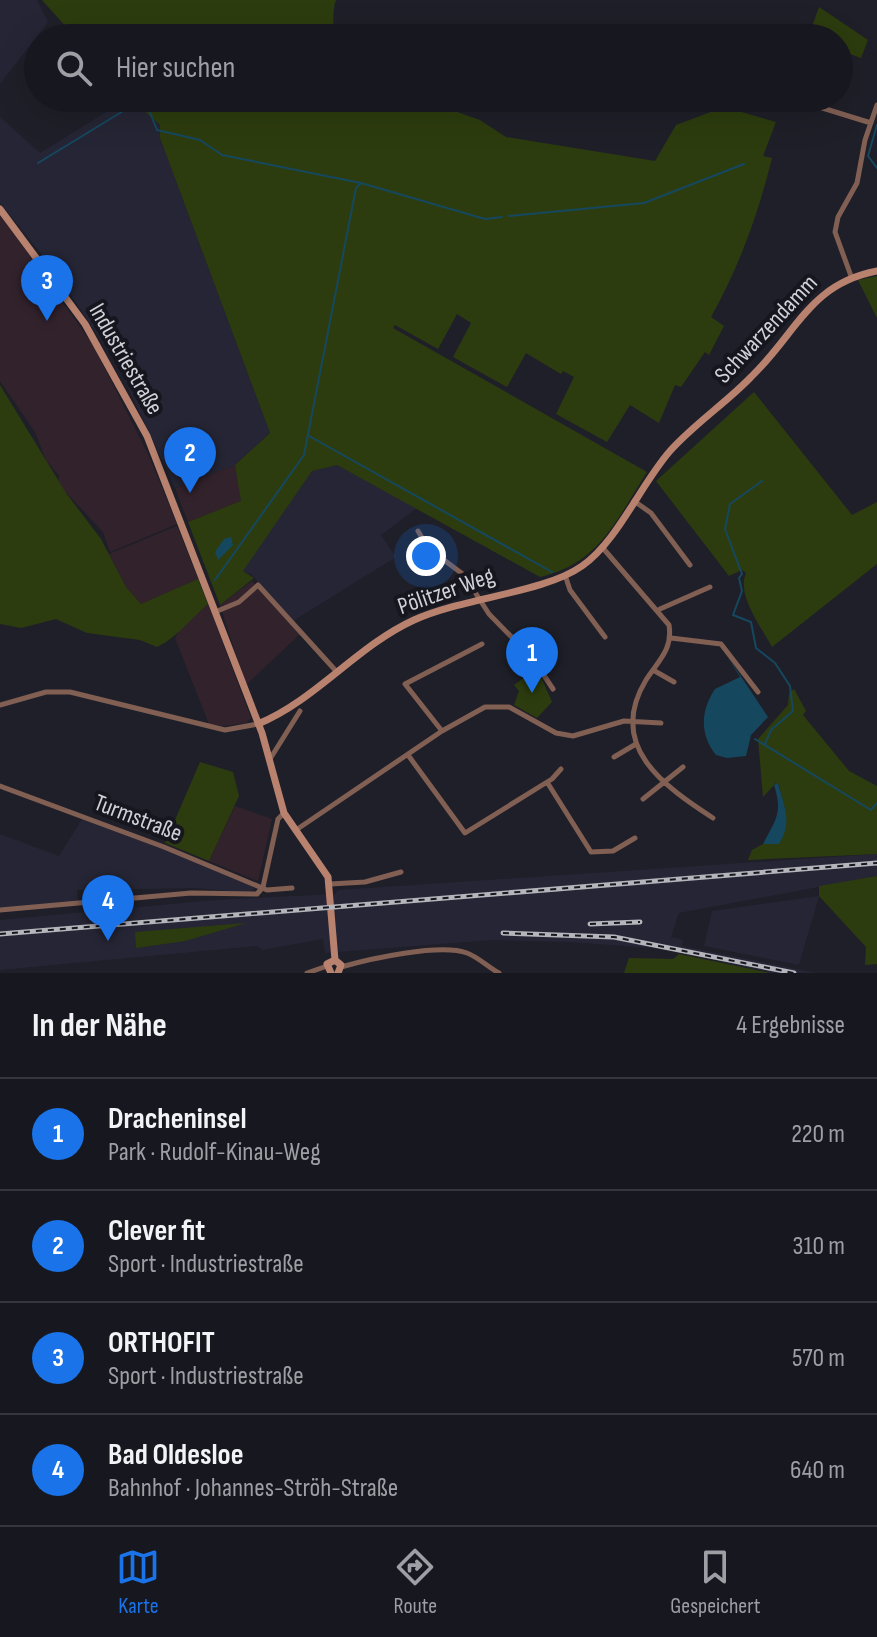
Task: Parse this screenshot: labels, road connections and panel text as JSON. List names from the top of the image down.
{
  "streets": {
    "main road": ["Schwarzendamm", "Industriestraße", "Pölitzer Weg"],
    "street": ["Turmstraße"]
  },
  "crossings": [
    ["Schwarzendamm", "Pölitzer Weg"],
    ["Industriestraße", "Pölitzer Weg"]
  ],
  "page": {
    "search": "Hier suchen",
    "pins": [
      "3",
      "2",
      "1",
      "4"
    ],
    "heading": ["In der Nähe", "4 Ergebnisse"],
    "list": [
      {
        "mark": "1",
        "name": "Dracheninsel",
        "note": "Park · Rudolf-Kinau-Weg",
        "value": "220 m"
      },
      {
        "mark": "2",
        "name": "Clever fit",
        "note": "Sport · Industriestraße",
        "value": "310 m"
      },
      {
        "mark": "3",
        "name": "ORTHOFIT",
        "note": "Sport · Industriestraße",
        "value": "570 m"
      },
      {
        "mark": "4",
        "name": "Bad Oldesloe",
        "note": "Bahnhof · Johannes-Ströh-Straße",
        "value": "640 m"
      }
    ],
    "nav": ["Karte", "Route", "Gespeichert"]
  }
}
